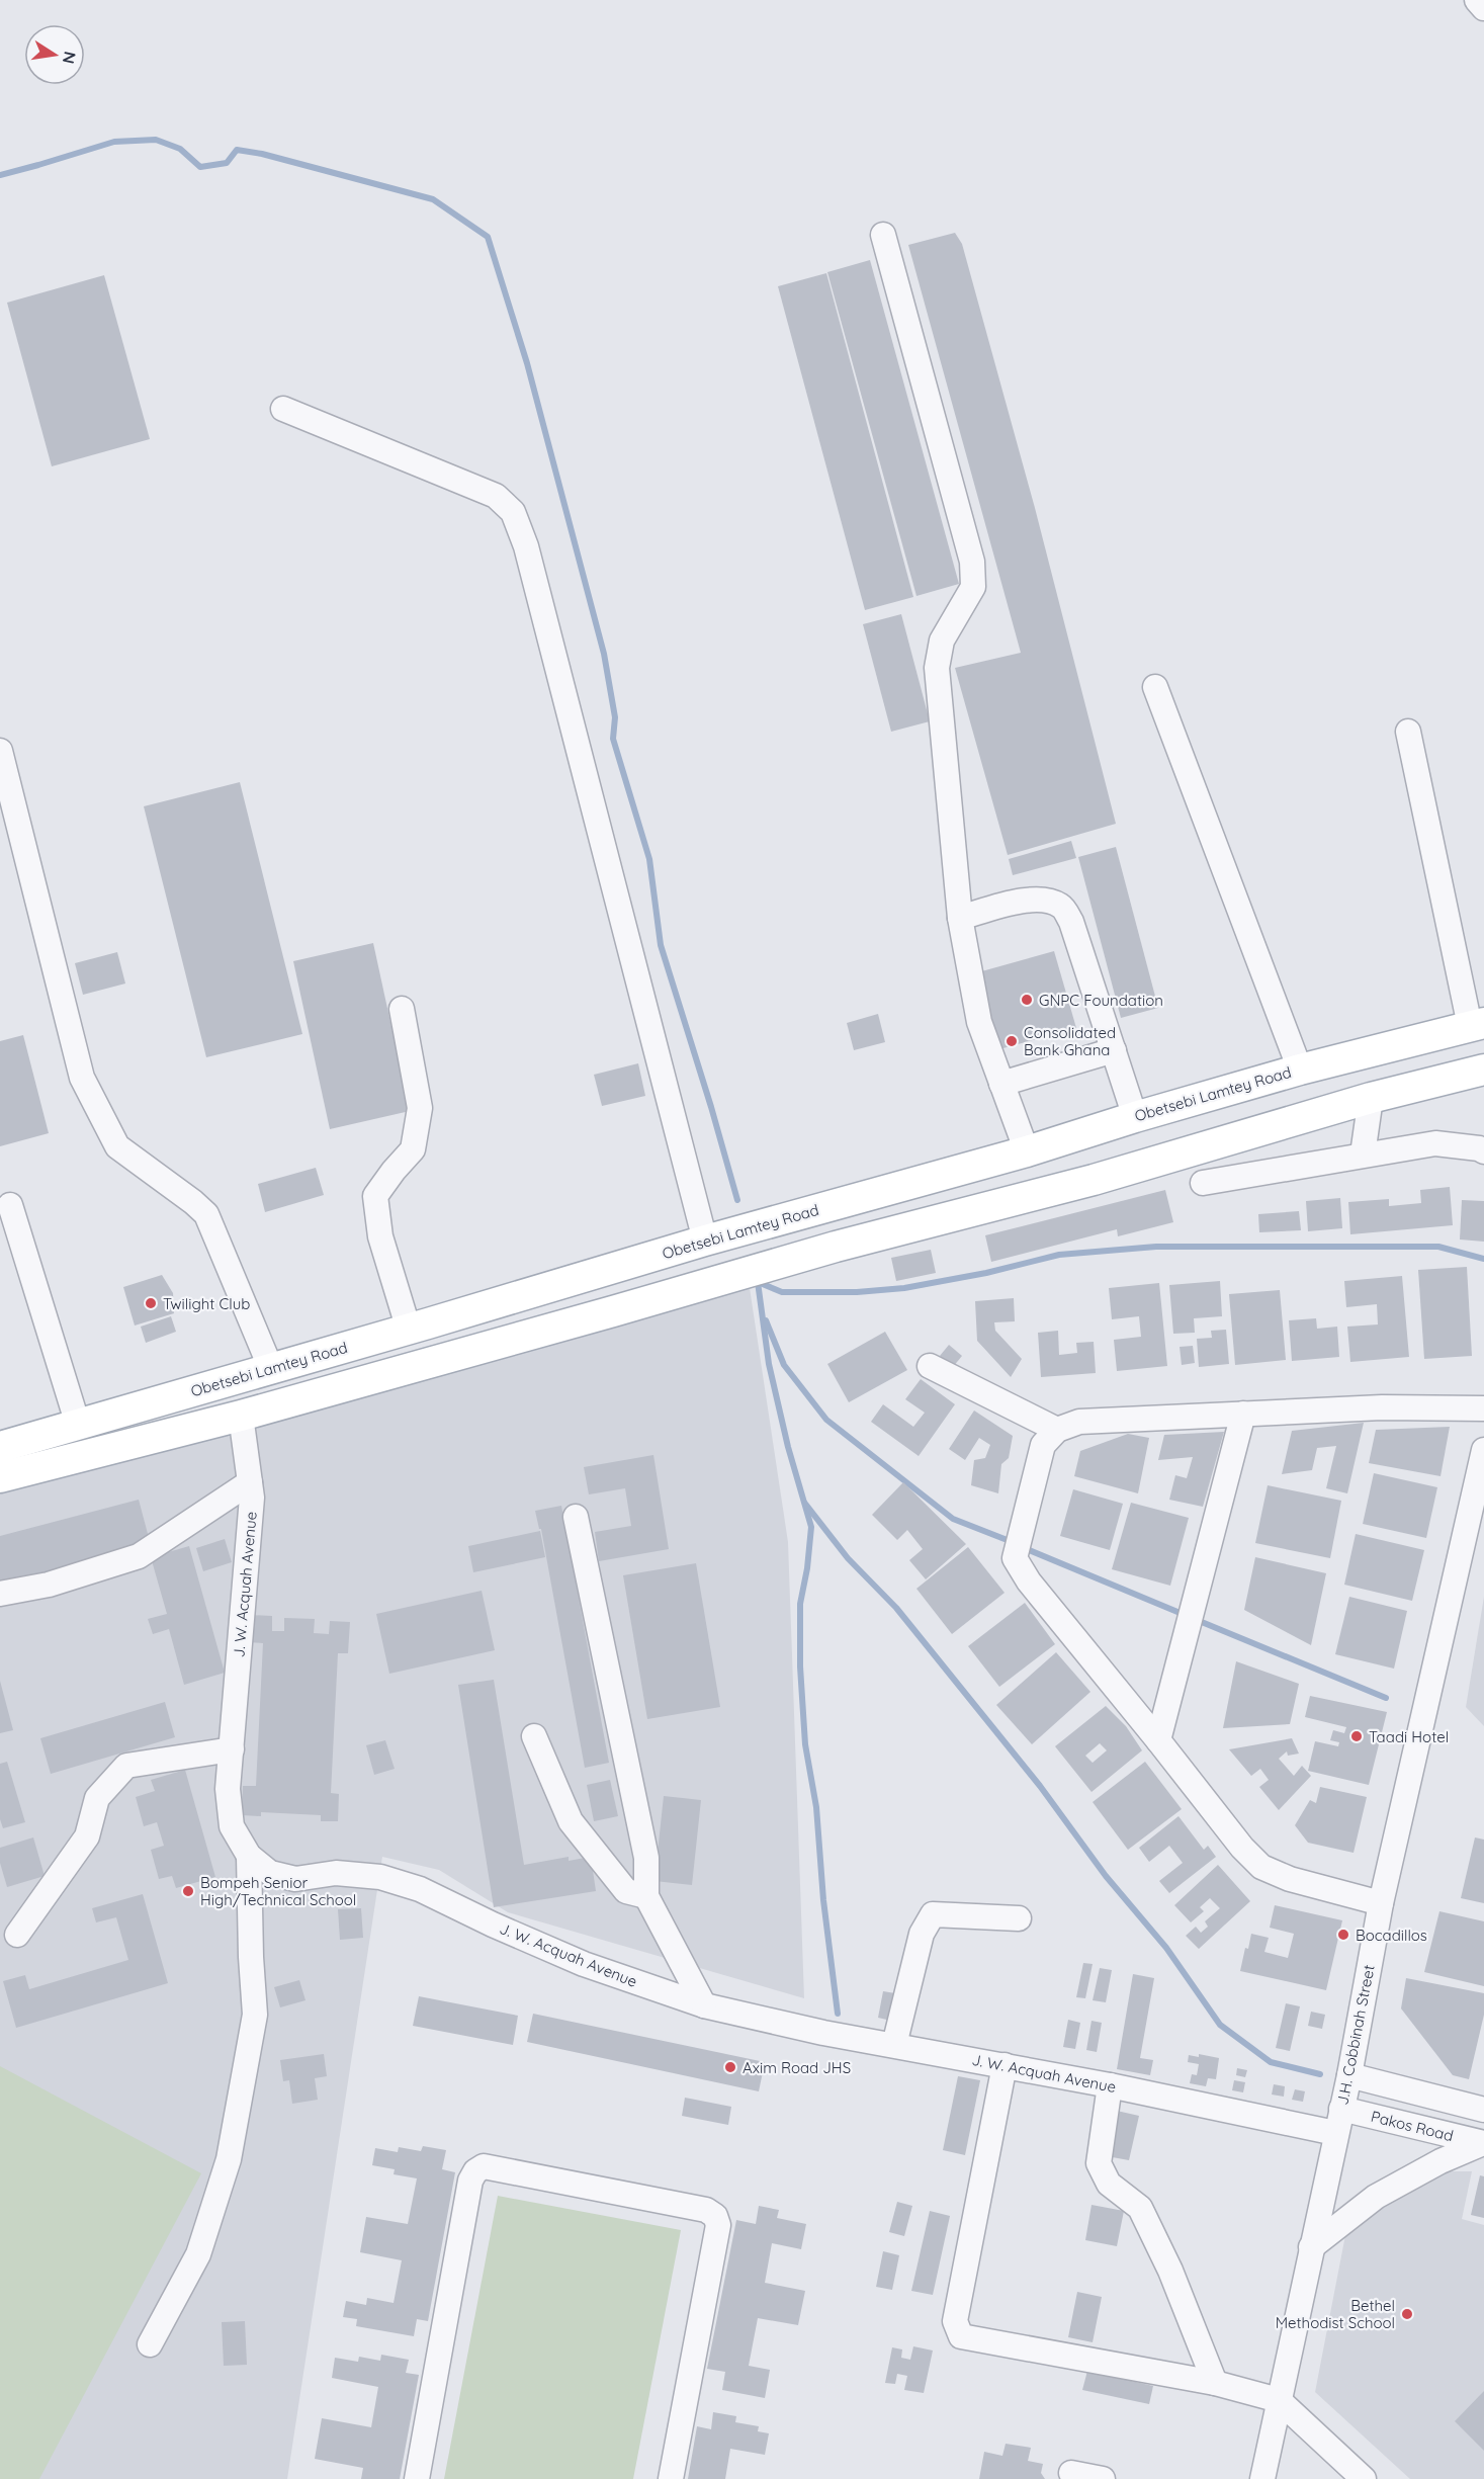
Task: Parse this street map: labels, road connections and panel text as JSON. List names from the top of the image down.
{
  "streets": {
    "main road": ["Obetsebi Lamtey Road"],
    "street": ["J. W. Acquah Avenue", "J.H. Cobbinah Street", "Pakos Road"]
  },
  "crossings": [
    ["J. W. Acquah Avenue", "J.H. Cobbinah Street"],
    ["J.H. Cobbinah Street", "Pakos Road"]
  ],
  "places": [
    "GNPC Foundation",
    "Consolidated Bank Ghana",
    "Twilight Club",
    "Taadi Hotel",
    "Bompeh Senior High/Technical School",
    "Bocadillos",
    "Axim Road JHS",
    "Bethel Methodist School"
  ],
  "north": "right"
}
